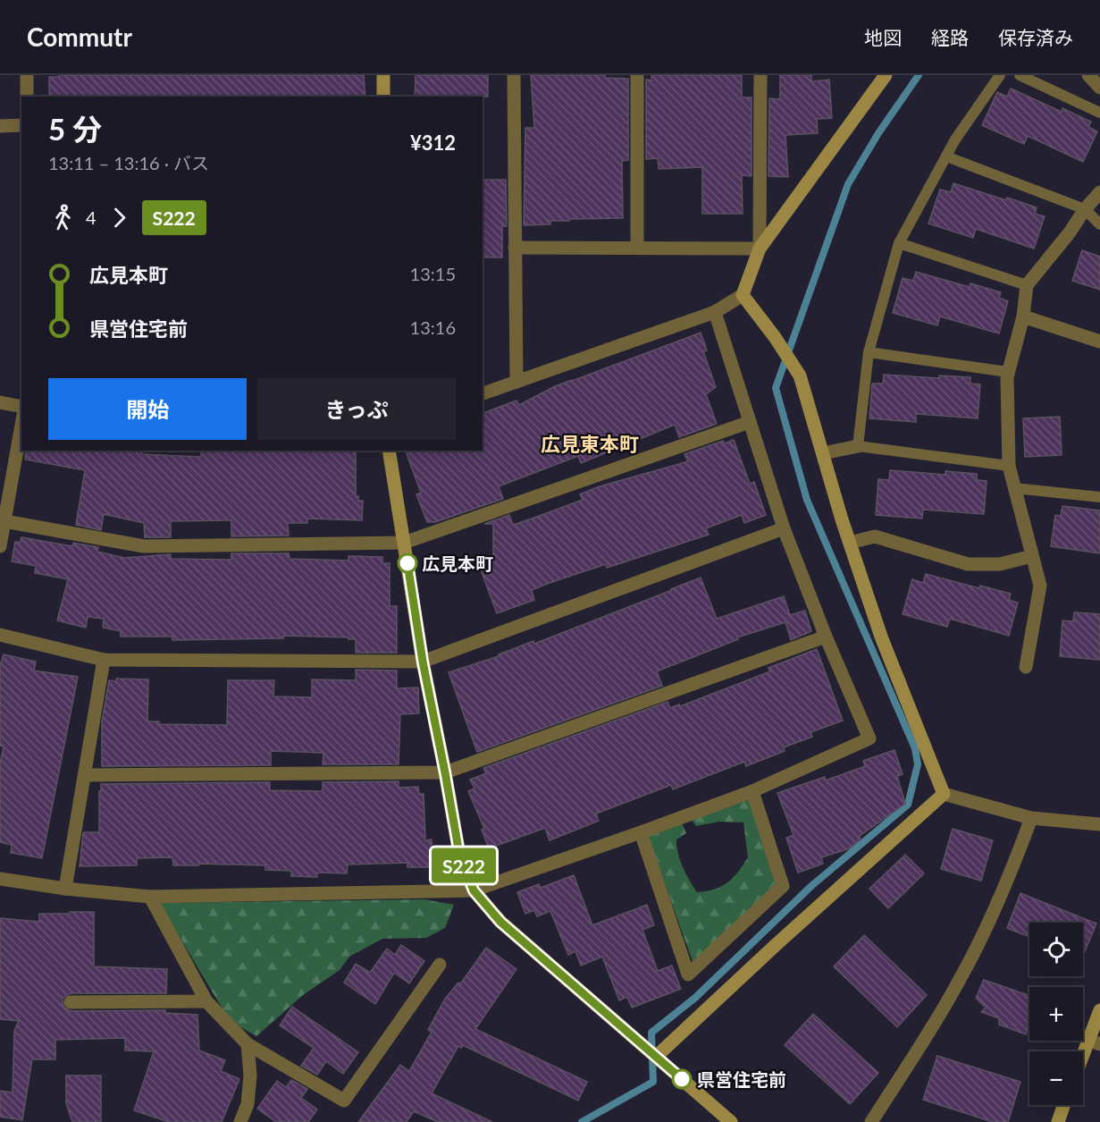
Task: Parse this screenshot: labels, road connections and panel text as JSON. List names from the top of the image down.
{
  "districts": ["広見東本町"],
  "places": ["広見本町", "県営住宅前"],
  "lines": ["bus line S222"],
  "page": {
    "header": "Commutr",
    "nav": ["地図", "経路", "保存済み"],
    "on_map": "S222",
    "heading": ["5 分", "13:11 – 13:16 · バス", "¥312"],
    "legs": ["4", "S222"],
    "list": [
      {
        "name": "広見本町",
        "value": "13:15"
      },
      {
        "name": "県営住宅前",
        "value": "13:16"
      }
    ],
    "buttons": ["開始", "きっぷ"],
    "map_buttons": ["+", "−"]
  }
}
